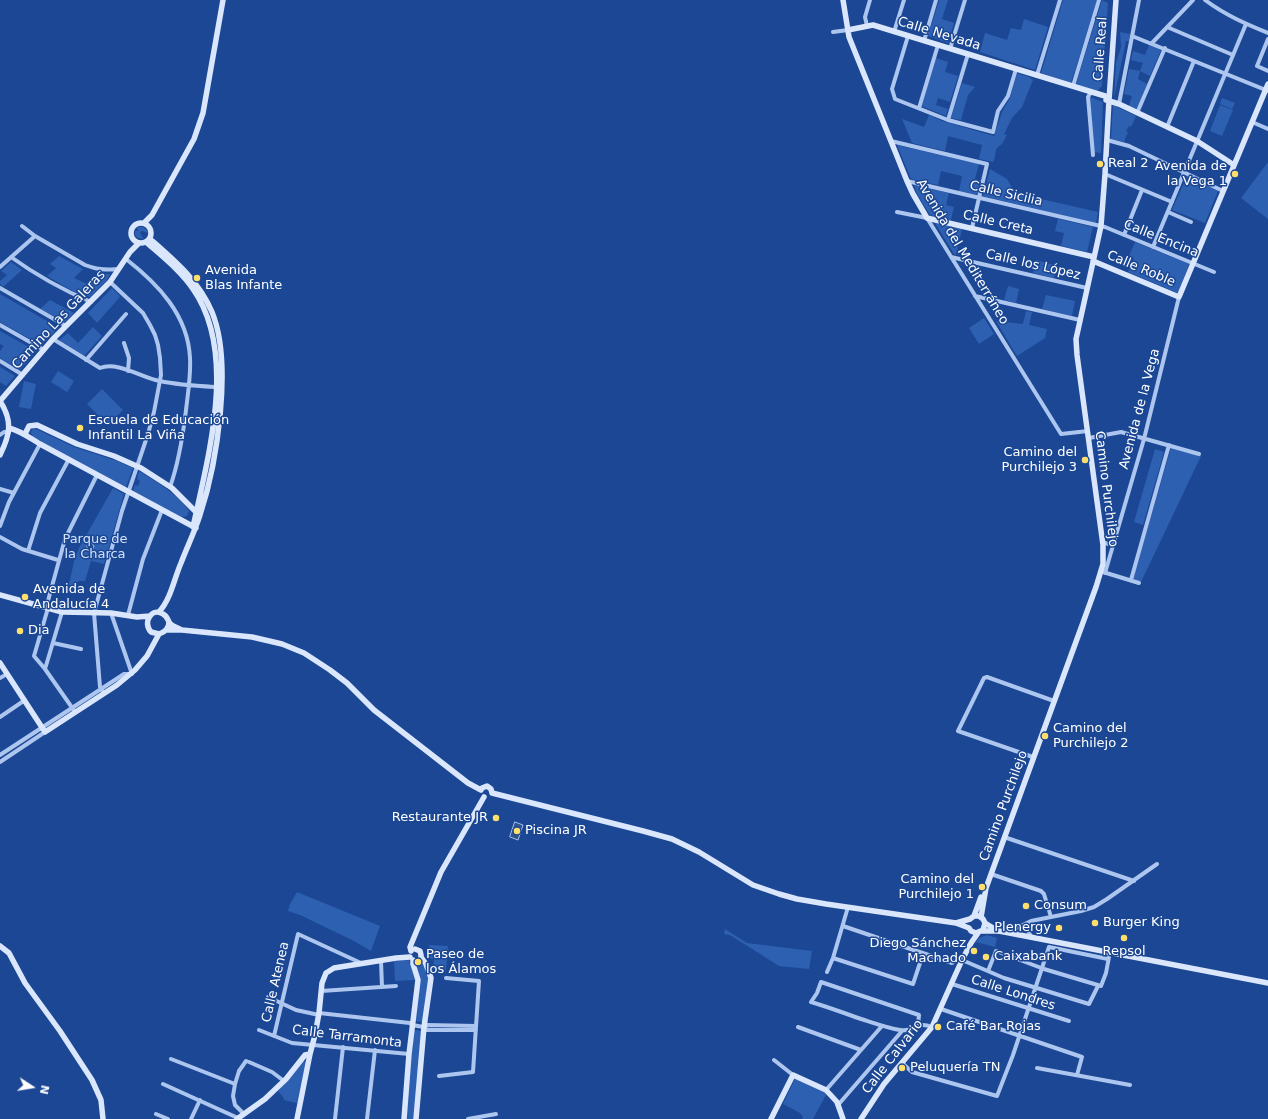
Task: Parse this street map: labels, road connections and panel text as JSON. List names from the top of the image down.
{
  "streets": {
    "street": [
      "Calle Nevada",
      "Calle Real",
      "Calle Sicilia",
      "Calle Creta",
      "Calle Encina",
      "Avenida del Mediterráneo",
      "Calle los López",
      "Calle Roble",
      "Camino Las Galeras",
      "Avenida de la Vega",
      "Camino Purchilejo",
      "Calle Atenea",
      "Calle Londres",
      "Calle Tarramonta",
      "Calle Calvario"
    ]
  },
  "crossings": [
    ["Calle Nevada", "Avenida del Mediterráneo"],
    ["Calle Real", "Camino Purchilejo"],
    ["Calle Sicilia", "Calle Encina"],
    ["Calle Sicilia", "Avenida del Mediterráneo"],
    ["Calle Sicilia", "Camino Purchilejo"],
    ["Calle Creta", "Avenida del Mediterráneo"],
    ["Calle Creta", "Calle Roble"],
    ["Calle Creta", "Camino Purchilejo"],
    ["Calle Encina", "Camino Purchilejo"],
    ["Avenida del Mediterráneo", "Calle los López"],
    ["Avenida del Mediterráneo", "Camino Purchilejo"],
    ["Calle los López", "Camino Purchilejo"],
    ["Calle Roble", "Avenida de la Vega"],
    ["Calle Roble", "Camino Purchilejo"],
    ["Avenida de la Vega", "Camino Purchilejo"],
    ["Camino Purchilejo", "Calle Calvario"],
    ["Calle Atenea", "Calle Tarramonta"],
    ["Calle Londres", "Calle Calvario"]
  ],
  "parks": ["Parque de la Charca"],
  "places": [
    "Real 2",
    "Avenida de la Vega 1",
    "Avenida Blas Infante",
    "Escuela de Educación Infantil La Viña",
    "Camino del Purchilejo 3",
    "Avenida de Andalucía 4",
    "Dia",
    "Camino del Purchilejo 2",
    "Restaurante JR",
    "Piscina JR",
    "Camino del Purchilejo 1",
    "Consum",
    "Burger King",
    "Plenergy",
    "Repsol",
    "Diego Sánchez Machado",
    "Caixabank",
    "Paseo de los Álamos",
    "Café Bar Rojas",
    "Peluquería TN"
  ],
  "north": "right"
}
